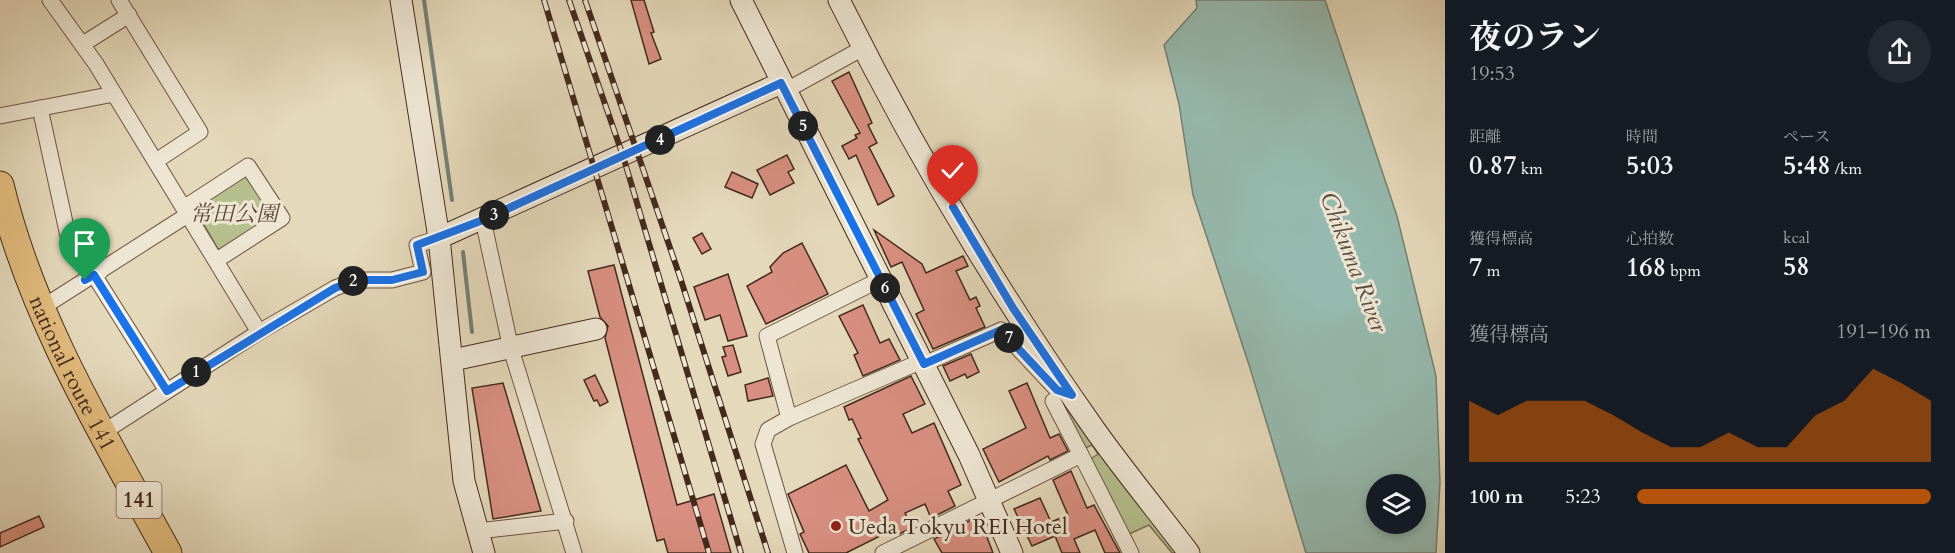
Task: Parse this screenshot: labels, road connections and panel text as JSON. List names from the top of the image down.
{
  "streets": {
    "highway": ["national route 141", "141"]
  },
  "water": ["Chikuma River"],
  "parks": ["常田公園"],
  "places": ["Ueda Tokyu REI Hotel"],
  "page": {
    "heading": ["夜のラン", "19:53"],
    "stats": [
      ["距離", "0.87 km"],
      ["時間", "5:03"],
      ["ペース", "5:48 /km"],
      ["獲得標高", "7 m"],
      ["心拍数", "168 bpm"],
      ["kcal", "58"]
    ],
    "pins": [
      "5",
      "4",
      "3",
      "2",
      "6",
      "7",
      "1"
    ],
    "chart": ["獲得標高", "191–196 m"],
    "list": [
      {
        "name": "100 m",
        "note": "5:23"
      }
    ]
  }
}
